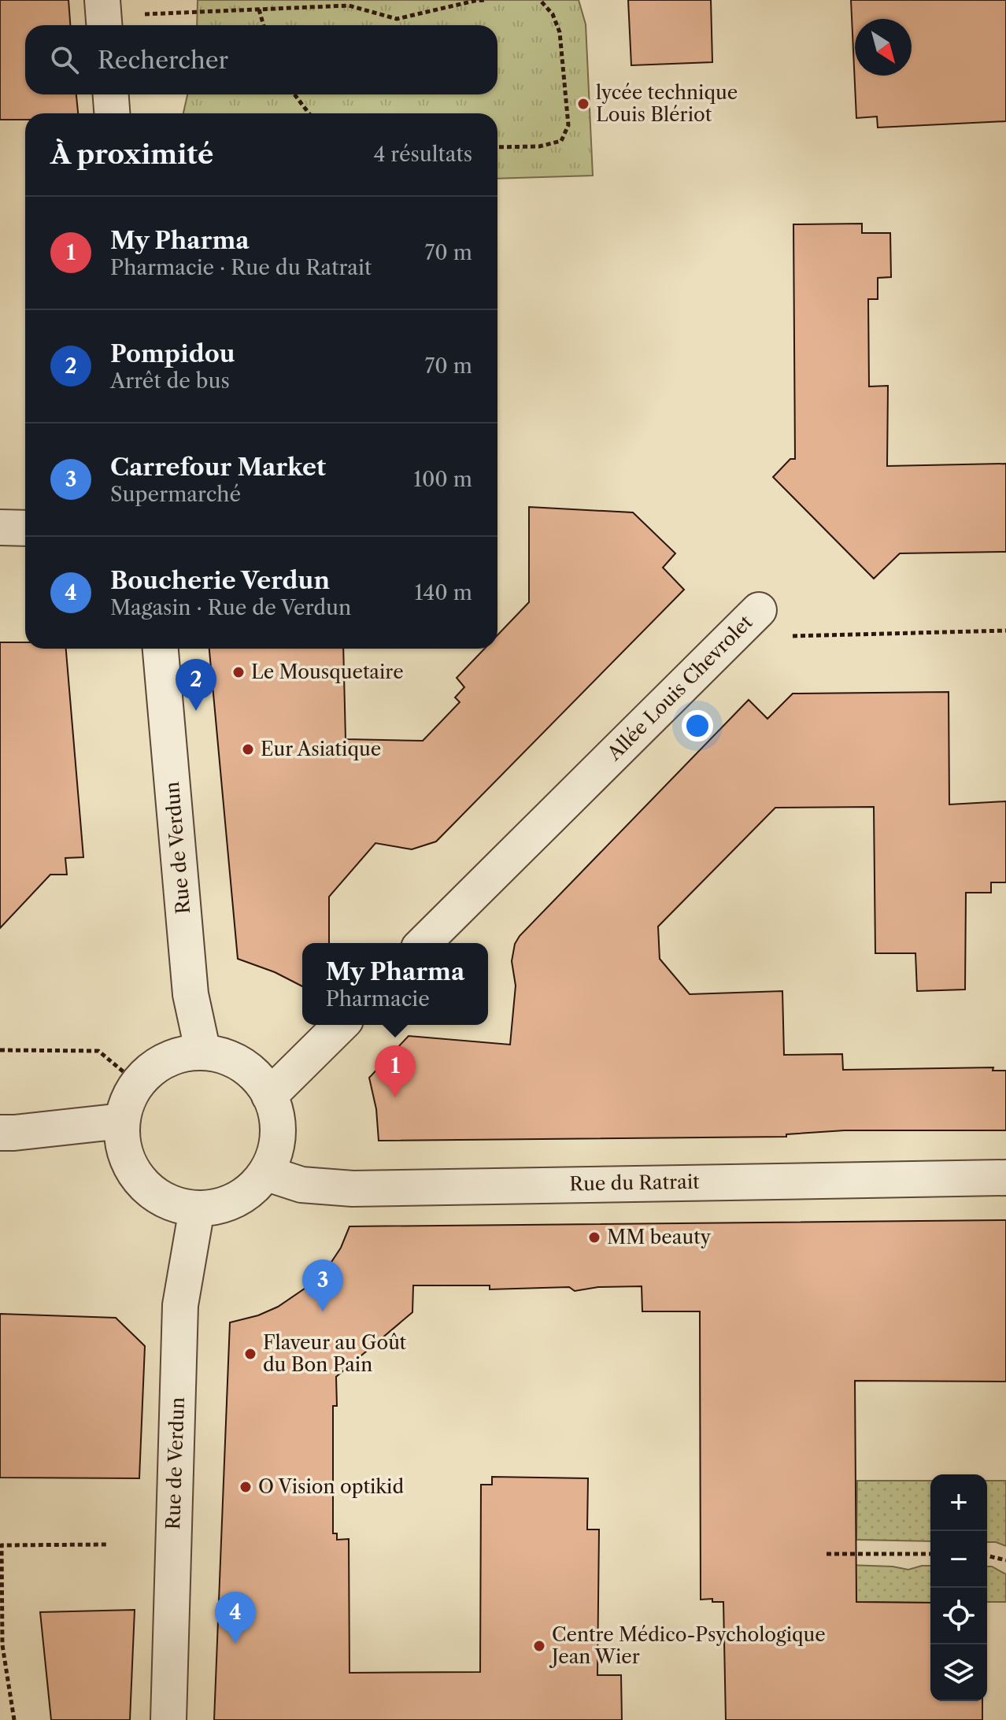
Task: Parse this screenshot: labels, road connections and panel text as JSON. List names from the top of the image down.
{
  "streets": {
    "street": ["Allée Louis Chevrolet", "Rue de Verdun", "Rue du Ratrait"]
  },
  "crossings": [
    ["Rue de Verdun", "Rue du Ratrait"]
  ],
  "places": [
    "lycée technique Louis Blériot",
    "Le Mousquetaire",
    "Eur Asiatique",
    "MM beauty",
    "Flaveur au Goût du Bon Pain",
    "O Vision optikid",
    "Centre Médico-Psychologique Jean Wier"
  ],
  "north": "bottom right",
  "page": {
    "search": "Rechercher",
    "heading": ["À proximité", "4 résultats"],
    "list": [
      {
        "mark": "1",
        "name": "My Pharma",
        "note": "Pharmacie · Rue du Ratrait",
        "value": "70 m"
      },
      {
        "mark": "2",
        "name": "Pompidou",
        "note": "Arrêt de bus",
        "value": "70 m"
      },
      {
        "mark": "3",
        "name": "Carrefour Market",
        "note": "Supermarché",
        "value": "100 m"
      },
      {
        "mark": "4",
        "name": "Boucherie Verdun",
        "note": "Magasin · Rue de Verdun",
        "value": "140 m"
      }
    ],
    "pins": [
      "2",
      "1",
      "3",
      "4"
    ],
    "popup": ["My Pharma", "Pharmacie"],
    "map_buttons": ["+", "−"]
  }
}
